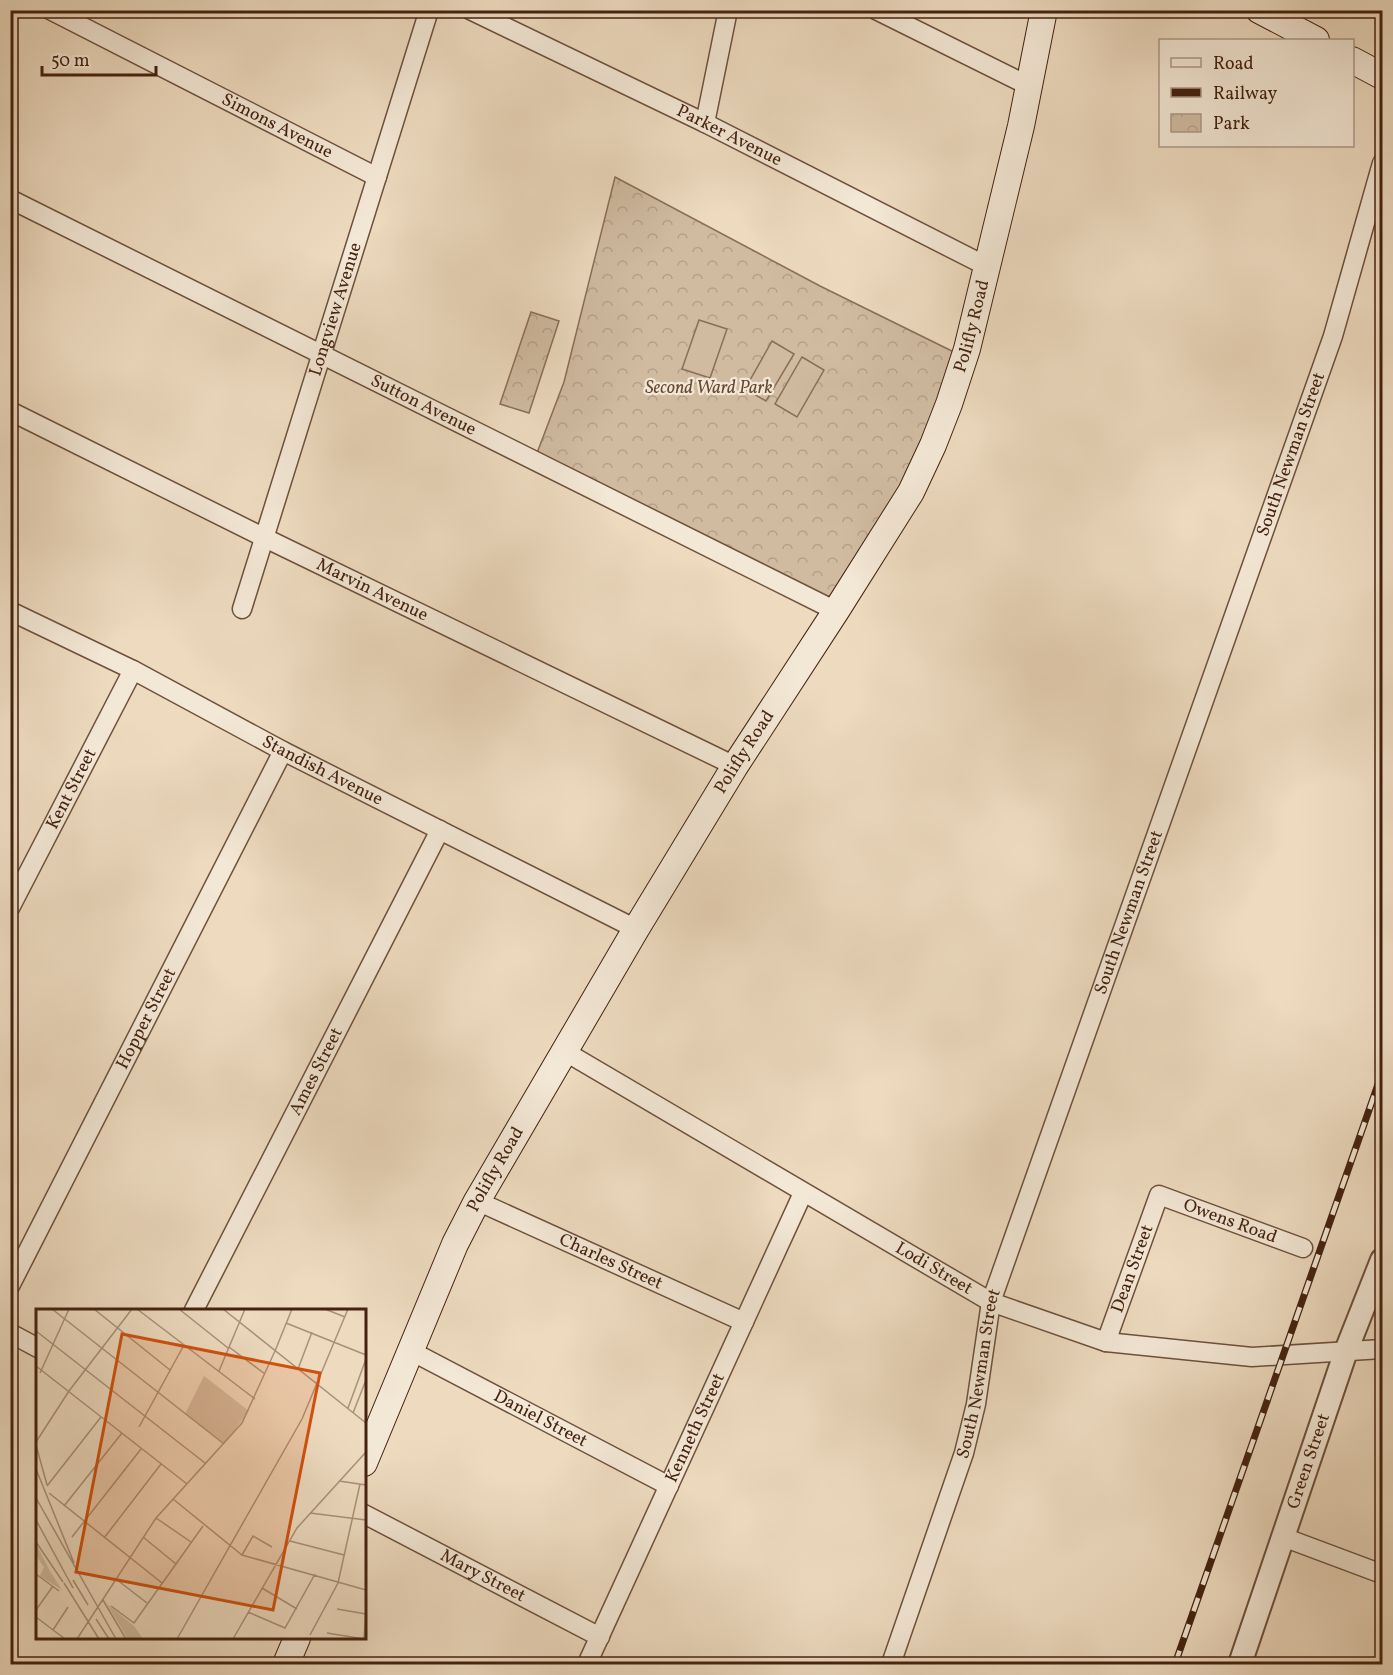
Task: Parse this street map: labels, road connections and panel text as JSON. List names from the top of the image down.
{
  "streets": {
    "main road": ["Polifly Road"],
    "street": [
      "Simons Avenue",
      "Parker Avenue",
      "Longview Avenue",
      "Sutton Avenue",
      "South Newman Street",
      "Marvin Avenue",
      "Standish Avenue",
      "Kent Street",
      "Hopper Street",
      "Ames Street",
      "Owens Road",
      "Charles Street",
      "Dean Street",
      "Lodi Street",
      "Daniel Street",
      "Kenneth Street",
      "Green Street",
      "Mary Street"
    ]
  },
  "crossings": [
    ["Simons Avenue", "Longview Avenue"],
    ["Parker Avenue", "Polifly Road"],
    ["Longview Avenue", "Sutton Avenue"],
    ["Longview Avenue", "Marvin Avenue"],
    ["Polifly Road", "Sutton Avenue"],
    ["Polifly Road", "Marvin Avenue"],
    ["Polifly Road", "Standish Avenue"],
    ["Polifly Road", "Charles Street"],
    ["Polifly Road", "Lodi Street"],
    ["Polifly Road", "Daniel Street"],
    ["South Newman Street", "Lodi Street"],
    ["Standish Avenue", "Kent Street"],
    ["Standish Avenue", "Hopper Street"],
    ["Standish Avenue", "Ames Street"],
    ["Owens Road", "Dean Street"],
    ["Charles Street", "Kenneth Street"],
    ["Dean Street", "Lodi Street"],
    ["Lodi Street", "Kenneth Street"],
    ["Lodi Street", "Green Street"],
    ["Daniel Street", "Kenneth Street"],
    ["Kenneth Street", "Mary Street"]
  ],
  "parks": ["Second Ward Park"],
  "legend": ["Road", "Railway", "Park"],
  "scale_bar": "50 m"
}
